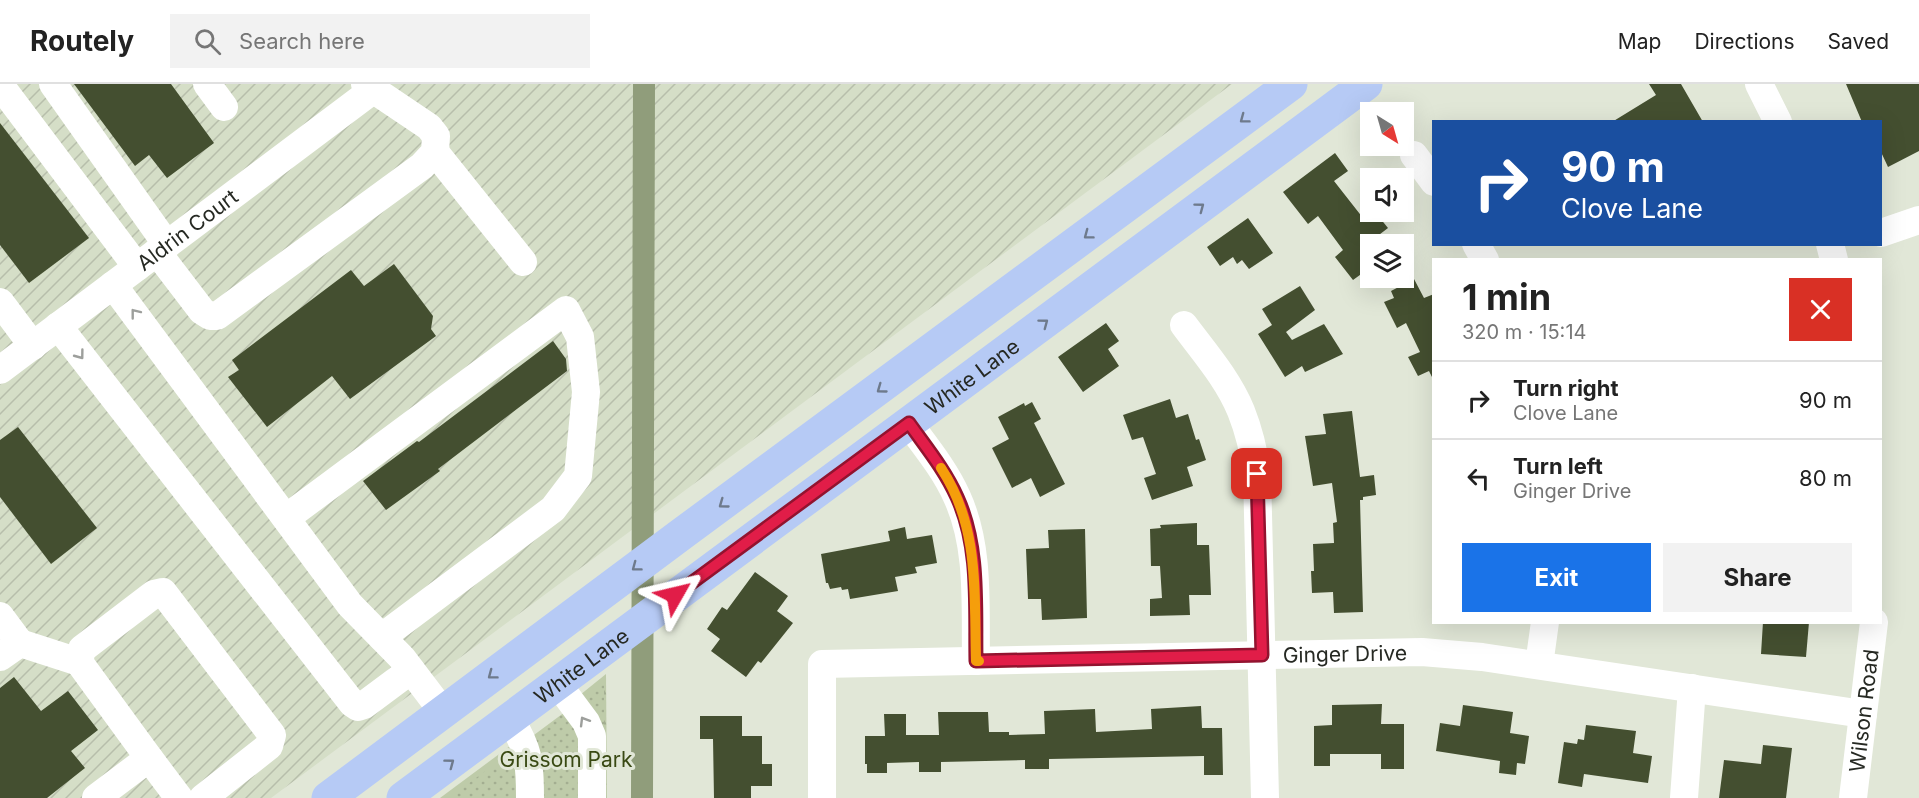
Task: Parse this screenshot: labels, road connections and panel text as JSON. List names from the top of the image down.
{
  "streets": {
    "main road": ["White Lane"],
    "street": ["Aldrin Court", "Ginger Drive", "Wilson Road"]
  },
  "crossings": [
    ["Ginger Drive", "Wilson Road"]
  ],
  "parks": ["Grissom Park"],
  "north": "bottom right",
  "page": {
    "header": "Routely",
    "search": "Search here",
    "nav": ["Map", "Directions", "Saved"],
    "turn": ["90 m", "Clove Lane"],
    "heading": ["1 min", "320 m · 15:14"],
    "list": [
      {
        "name": "Turn right",
        "note": "Clove Lane",
        "value": "90 m"
      },
      {
        "name": "Turn left",
        "note": "Ginger Drive",
        "value": "80 m"
      }
    ],
    "buttons": ["Exit", "Share"]
  }
}
